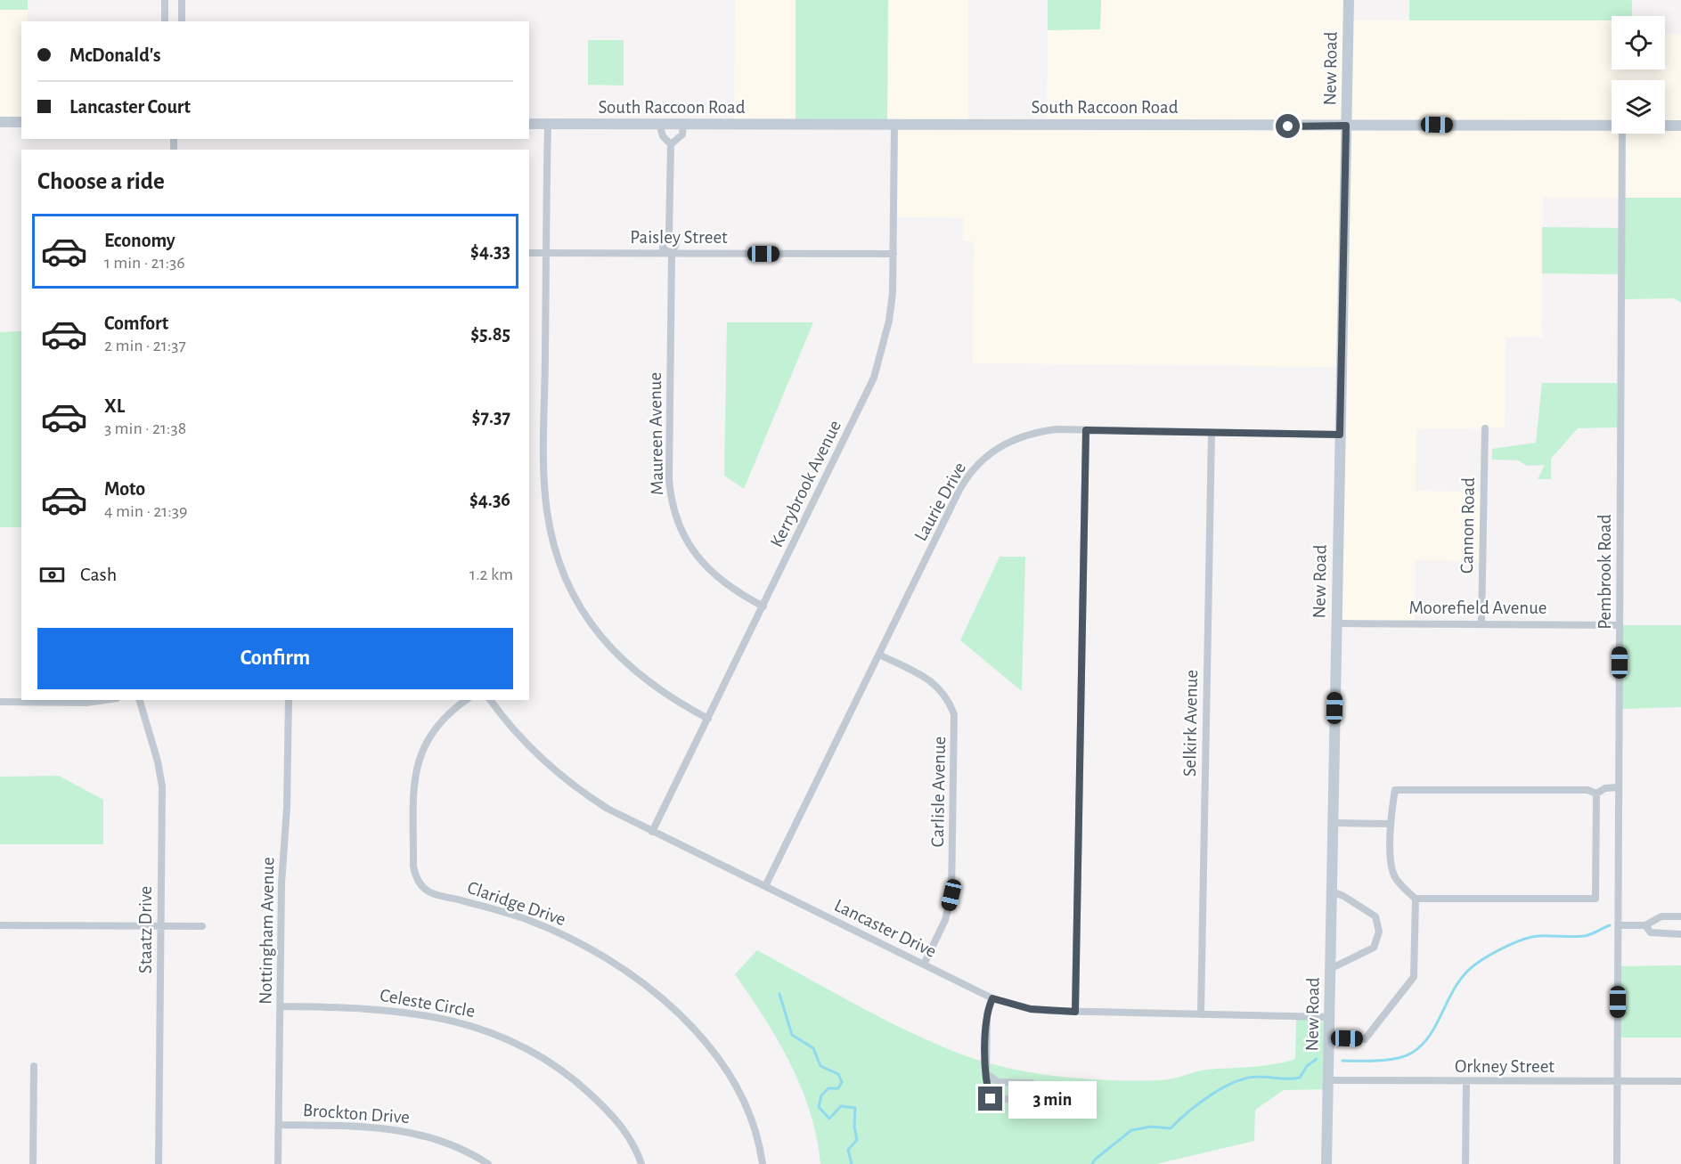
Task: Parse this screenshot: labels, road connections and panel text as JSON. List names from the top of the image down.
{
  "streets": {
    "street": [
      "New Road",
      "South Raccoon Road",
      "Paisley Street",
      "Maureen Avenue",
      "Kerrybrook Avenue",
      "Laurie Drive",
      "Cannon Road",
      "Pembrook Road",
      "Moorefield Avenue",
      "Selkirk Avenue",
      "Carlisle Avenue",
      "Claridge Drive",
      "Lancaster Drive",
      "Staatz Drive",
      "Nottingham Avenue",
      "Celeste Circle",
      "Orkney Street",
      "Brockton Drive"
    ]
  },
  "crossings": [
    ["New Road", "South Raccoon Road"],
    ["New Road", "Laurie Drive"],
    ["New Road", "Moorefield Avenue"],
    ["New Road", "Lancaster Drive"],
    ["New Road", "Orkney Street"],
    ["South Raccoon Road", "Kerrybrook Avenue"],
    ["Paisley Street", "Maureen Avenue"],
    ["Paisley Street", "Kerrybrook Avenue"],
    ["Maureen Avenue", "Kerrybrook Avenue"],
    ["Kerrybrook Avenue", "Lancaster Drive"],
    ["Laurie Drive", "Selkirk Avenue"],
    ["Laurie Drive", "Carlisle Avenue"],
    ["Laurie Drive", "Lancaster Drive"],
    ["Cannon Road", "Moorefield Avenue"],
    ["Pembrook Road", "Moorefield Avenue"],
    ["Pembrook Road", "Orkney Street"],
    ["Selkirk Avenue", "Lancaster Drive"],
    ["Carlisle Avenue", "Lancaster Drive"],
    ["Nottingham Avenue", "Celeste Circle"],
    ["Nottingham Avenue", "Brockton Drive"]
  ],
  "page": {
    "banner": ["McDonald's", "Lancaster Court"],
    "heading": "Choose a ride",
    "list": [
      {
        "name": "Economy",
        "note": "1 min · 21:36",
        "value": "$4.33"
      },
      {
        "name": "Comfort",
        "note": "2 min · 21:37",
        "value": "$5.85"
      },
      {
        "name": "XL",
        "note": "3 min · 21:38",
        "value": "$7.37"
      },
      {
        "name": "Moto",
        "note": "4 min · 21:39",
        "value": "$4.36"
      }
    ],
    "pay": ["Cash", "1.2 km"],
    "buttons": "Confirm",
    "bubble": "3 min"
  }
}
